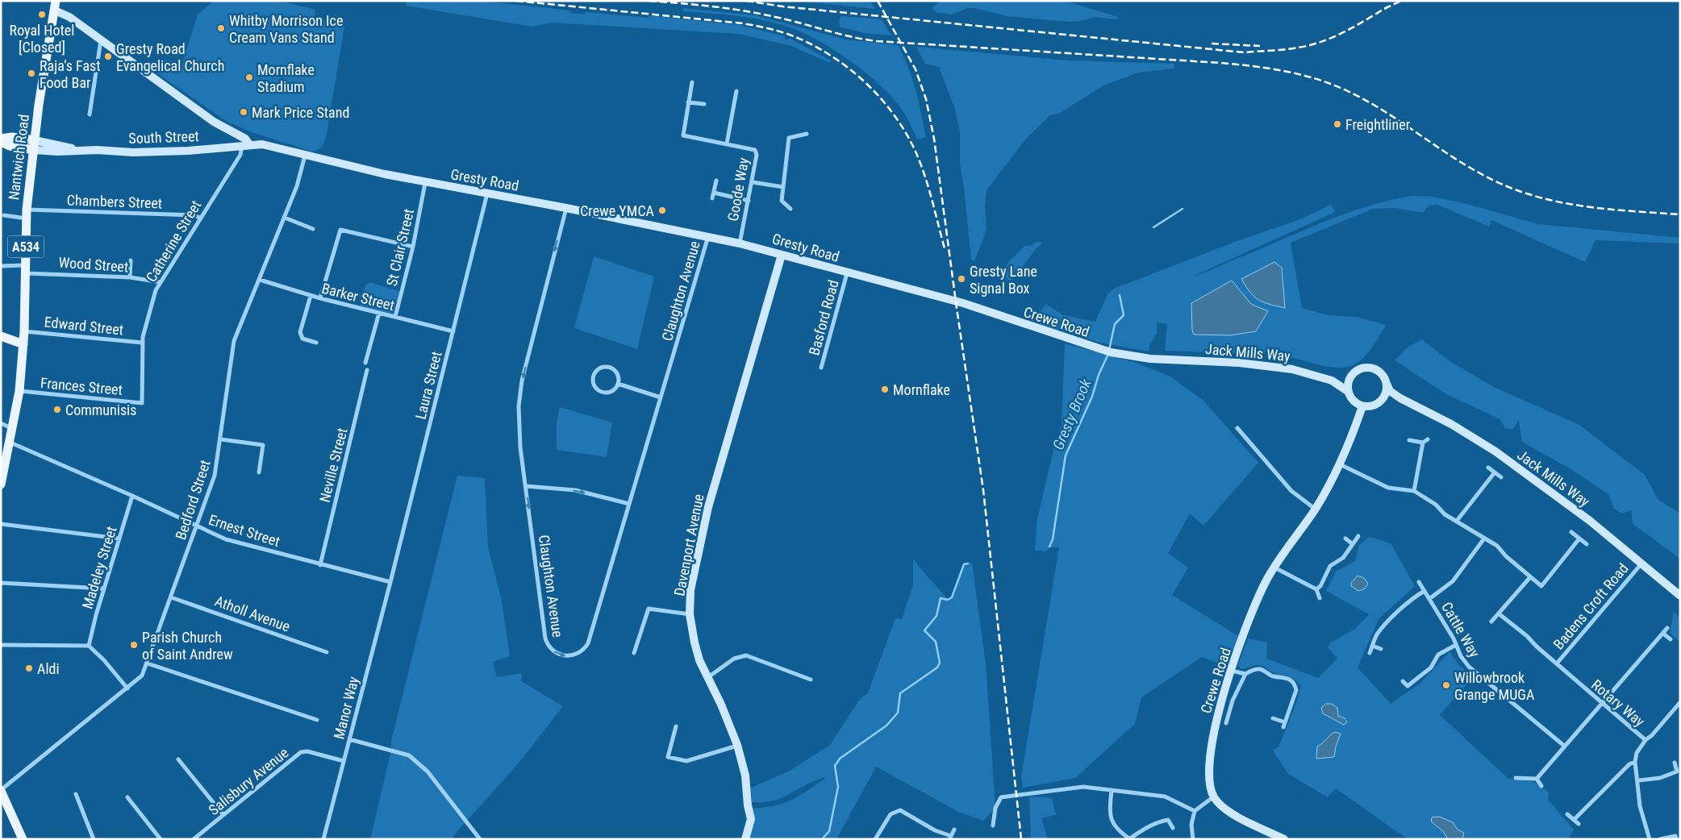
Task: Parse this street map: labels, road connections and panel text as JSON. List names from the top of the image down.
{
  "streets": {
    "main road": [
      "South Street",
      "Nantwich Road",
      "Gresty Road",
      "A534",
      "Crewe Road",
      "Jack Mills Way",
      "Davenport Avenue"
    ],
    "street": [
      "Goode Way",
      "Chambers Street",
      "Catherine Street",
      "St Clair Street",
      "Wood Street",
      "Claughton Avenue",
      "Barker Street",
      "Basford Road",
      "Edward Street",
      "Laura Street",
      "Frances Street",
      "Neville Street",
      "Bedford Street",
      "Ernest Street",
      "Madeley Street",
      "Badens Croft Road",
      "Atholl Avenue",
      "Cattle Way",
      "Rotary Way",
      "Manor Way",
      "Salisbury Avenue"
    ]
  },
  "crossings": [
    ["South Street", "Nantwich Road"],
    ["South Street", "Gresty Road"],
    ["South Street", "Catherine Street"],
    ["Nantwich Road", "Chambers Street"],
    ["Nantwich Road", "Wood Street"],
    ["Nantwich Road", "Edward Street"],
    ["Nantwich Road", "Frances Street"],
    ["Nantwich Road", "Ernest Street"],
    ["Gresty Road", "Goode Way"],
    ["Gresty Road", "Catherine Street"],
    ["Gresty Road", "St Clair Street"],
    ["Gresty Road", "Claughton Avenue"],
    ["Gresty Road", "Basford Road"],
    ["Gresty Road", "Crewe Road"],
    ["Gresty Road", "Laura Street"],
    ["Gresty Road", "Bedford Street"],
    ["Gresty Road", "Davenport Avenue"],
    ["Chambers Street", "Catherine Street"],
    ["Catherine Street", "Wood Street"],
    ["Catherine Street", "Edward Street"],
    ["Catherine Street", "Frances Street"],
    ["St Clair Street", "Barker Street"],
    ["Barker Street", "Laura Street"],
    ["Barker Street", "Bedford Street"],
    ["Crewe Road", "Jack Mills Way"],
    ["Jack Mills Way", "Badens Croft Road"],
    ["Laura Street", "Ernest Street"],
    ["Laura Street", "Manor Way"],
    ["Neville Street", "Ernest Street"],
    ["Bedford Street", "Ernest Street"],
    ["Bedford Street", "Atholl Avenue"],
    ["Ernest Street", "Madeley Street"],
    ["Ernest Street", "Manor Way"],
    ["Badens Croft Road", "Rotary Way"],
    ["Manor Way", "Salisbury Avenue"]
  ],
  "water": ["Gresty Brook"],
  "places": [
    "Royal Hotel [Closed]",
    "Whitby Morrison Ice Cream Vans Stand",
    "Gresty Road Evangelical Church",
    "Raja’s Fast Food Bar",
    "Mornflake Stadium",
    "Mark Price Stand",
    "Freightliner",
    "Crewe YMCA",
    "Gresty Lane Signal Box",
    "Mornflake",
    "Communisis",
    "Parish Church of Saint Andrew",
    "Aldi",
    "Willowbrook Grange MUGA"
  ]
}
